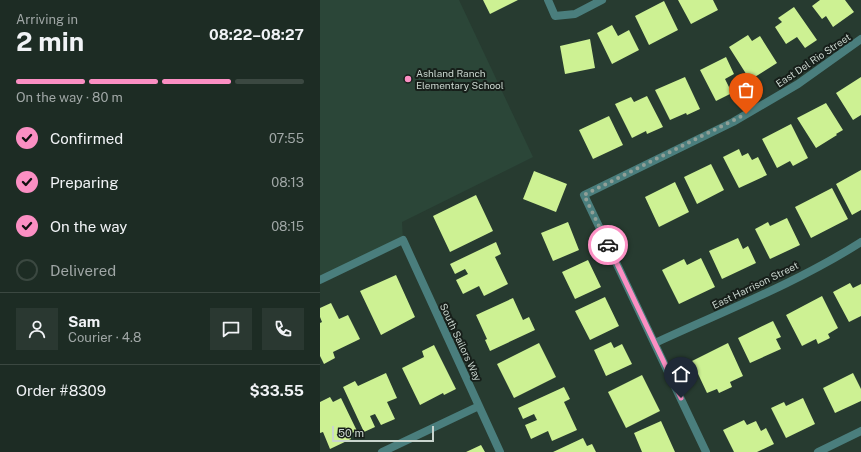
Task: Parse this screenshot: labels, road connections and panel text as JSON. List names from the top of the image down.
{
  "streets": {
    "street": ["East Del Rio Street", "East Harrison Street", "South Sailors Way"]
  },
  "crossings": [
    ["East Del Rio Street", "East Harrison Street"]
  ],
  "places": ["Ashland Ranch Elementary School"],
  "scale_bar": "50 m",
  "page": {
    "heading": ["2 min", "Arriving in", "08:22–08:27"],
    "panel": [
      "Sam",
      "Courier · 4.8",
      "Order #8309",
      "$33.55"
    ],
    "bar": "On the way · 80 m",
    "list": [
      ["Confirmed", "07:55"],
      ["Preparing", "08:13"],
      ["On the way", "08:15"],
      "Delivered"
    ],
    "scale": "50 m"
  }
}
